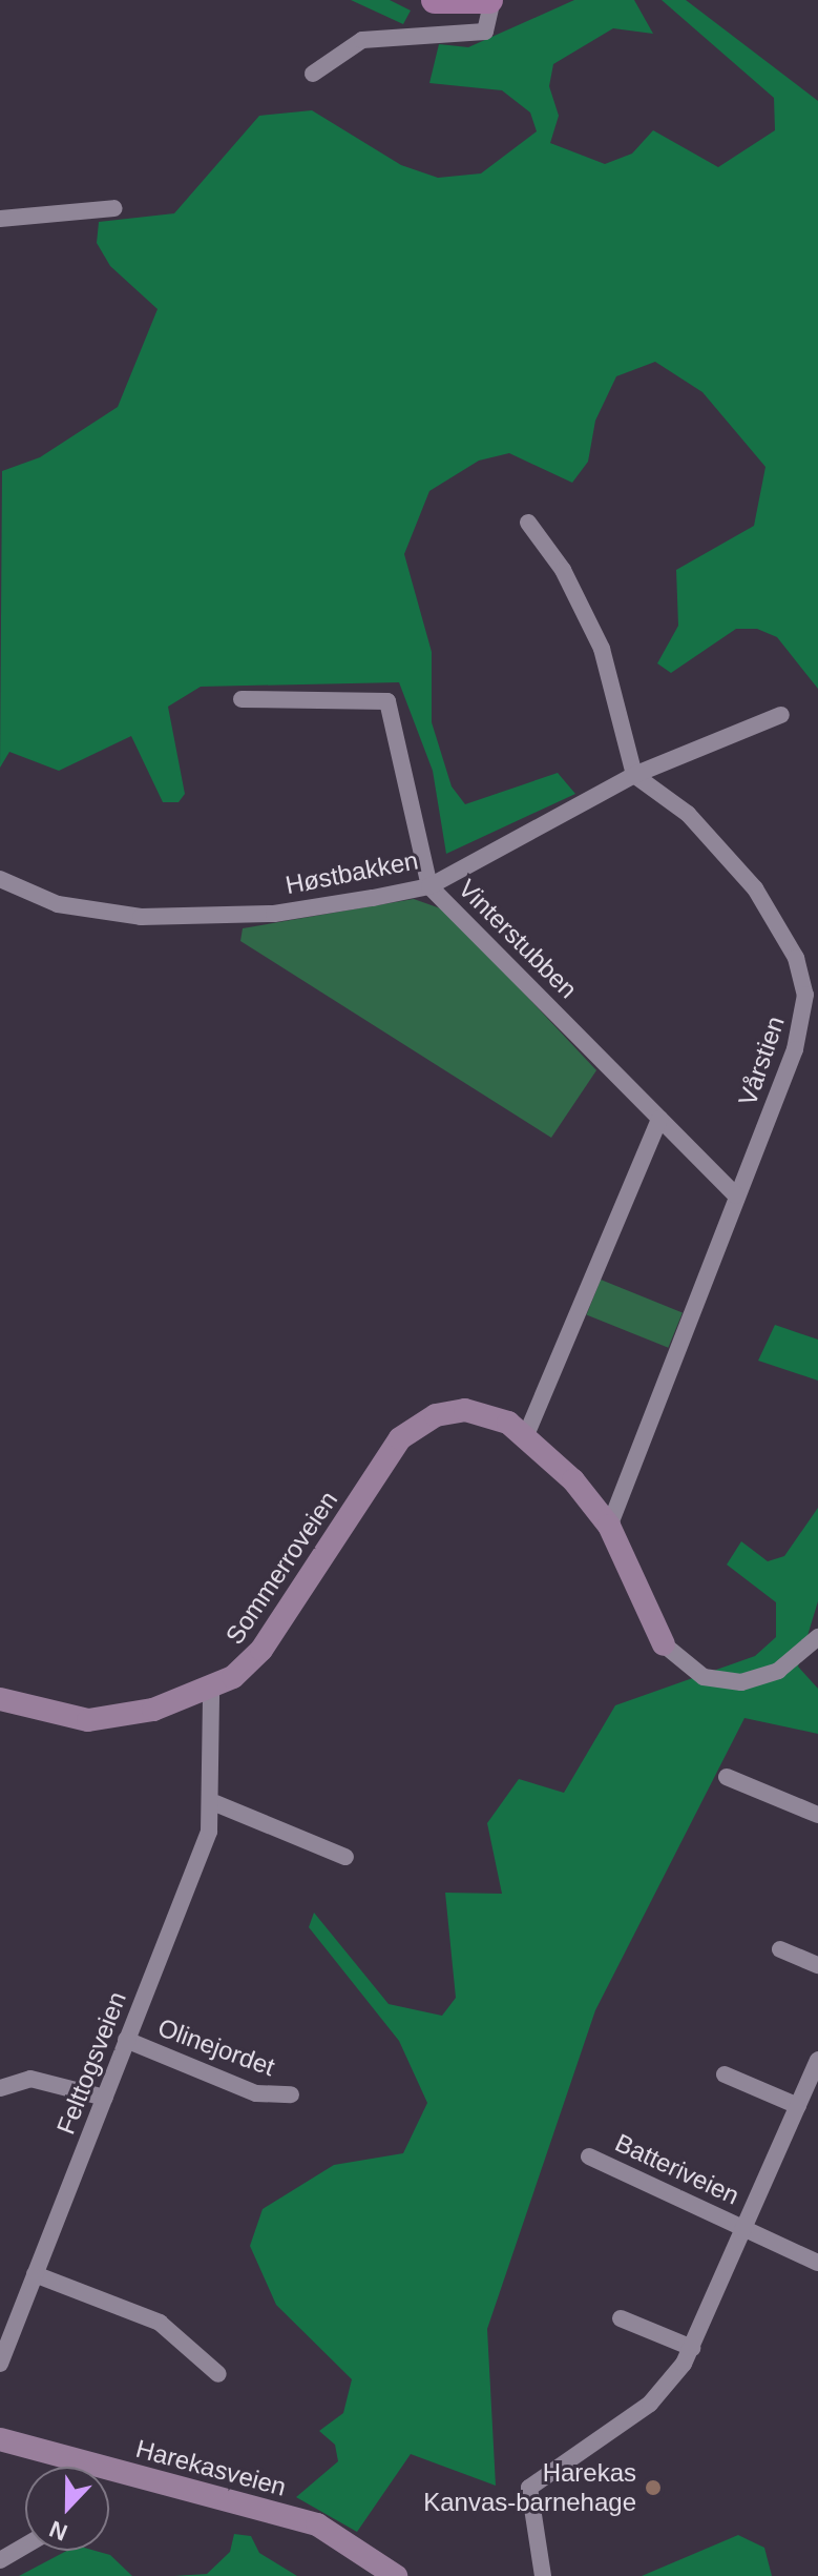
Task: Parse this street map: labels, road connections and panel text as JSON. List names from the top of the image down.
{
  "streets": {
    "street": [
      "Høstbakken",
      "Vinterstubben",
      "Vårstien",
      "Sommerroveien",
      "Olinejordet",
      "Felttogsveien",
      "Batteriveien",
      "Harekasveien"
    ]
  },
  "crossings": [
    ["Høstbakken", "Vinterstubben"],
    ["Høstbakken", "Vårstien"],
    ["Vinterstubben", "Vårstien"],
    ["Vårstien", "Sommerroveien"],
    ["Sommerroveien", "Felttogsveien"],
    ["Olinejordet", "Felttogsveien"]
  ],
  "places": ["Harekas Kanvas-barnehage"],
  "north": "bottom"
}
